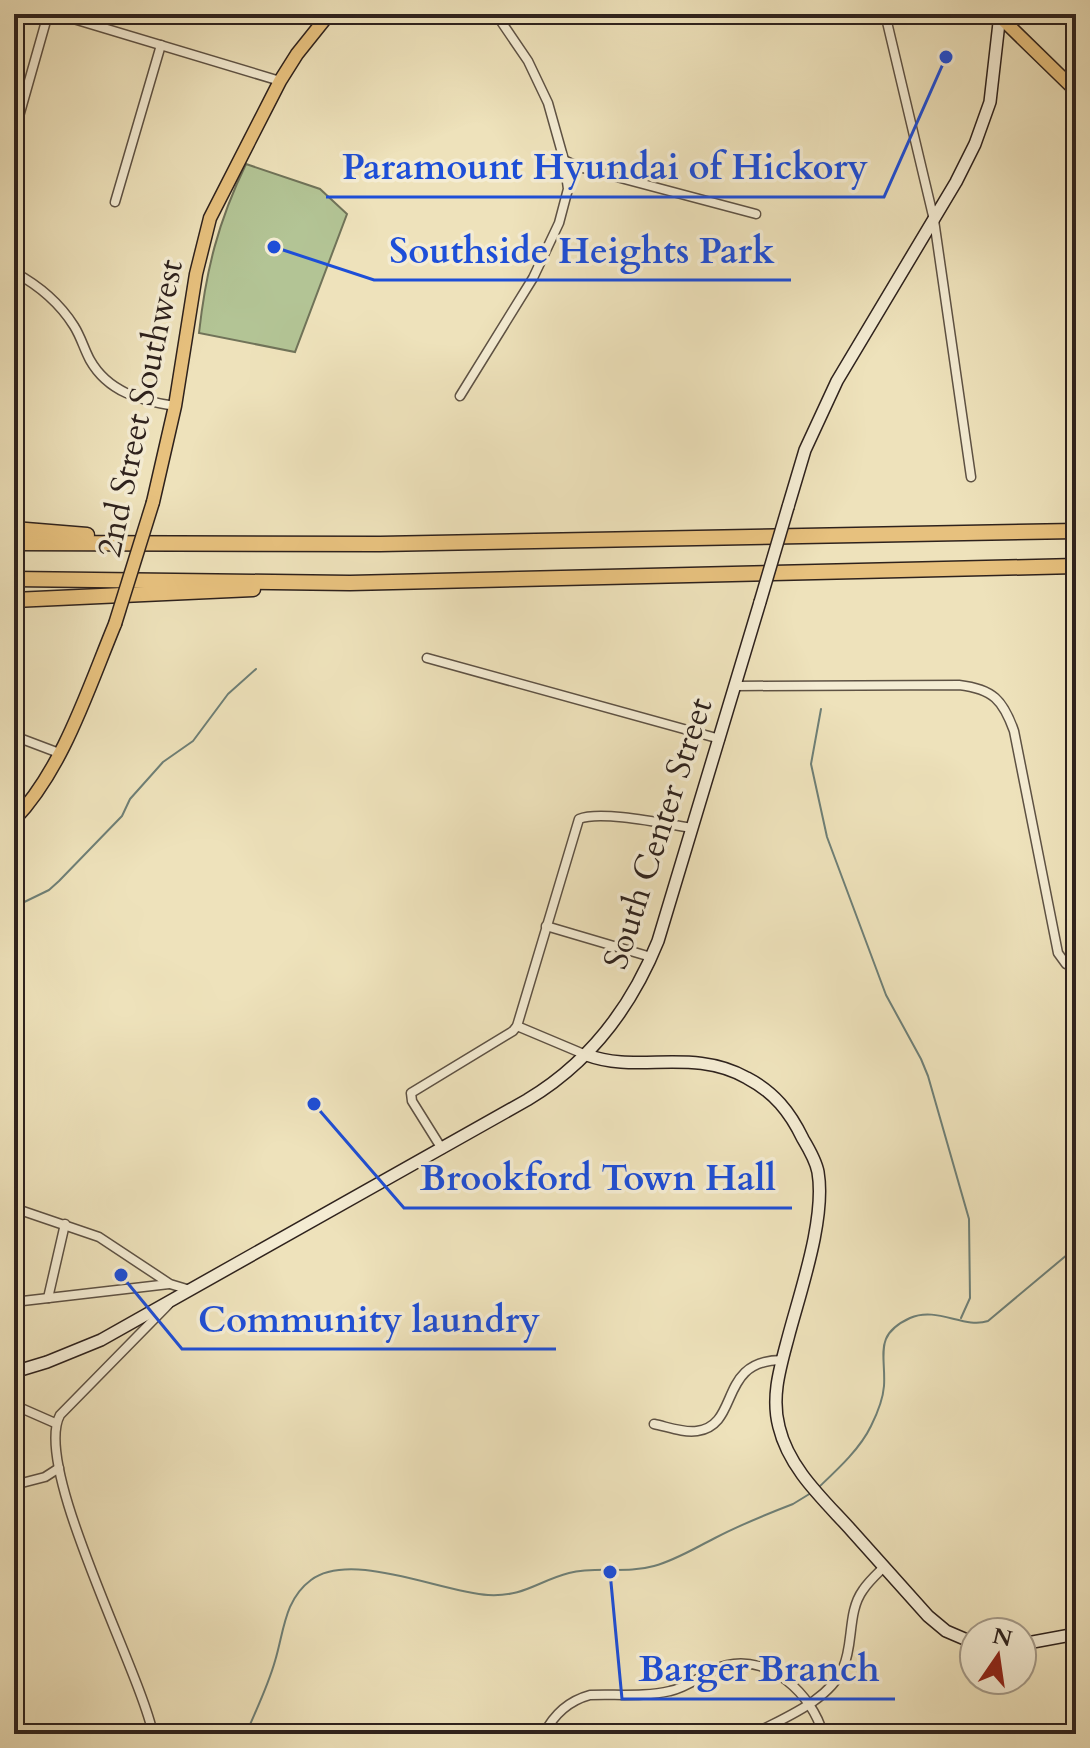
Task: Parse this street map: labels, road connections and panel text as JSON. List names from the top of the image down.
{
  "streets": {
    "main road": ["2nd Street Southwest"],
    "street": ["South Center Street"]
  },
  "places": [
    "Paramount Hyundai of Hickory",
    "Southside Heights Park",
    "Brookford Town Hall",
    "Community laundry",
    "Barger Branch"
  ],
  "north": "top"
}
